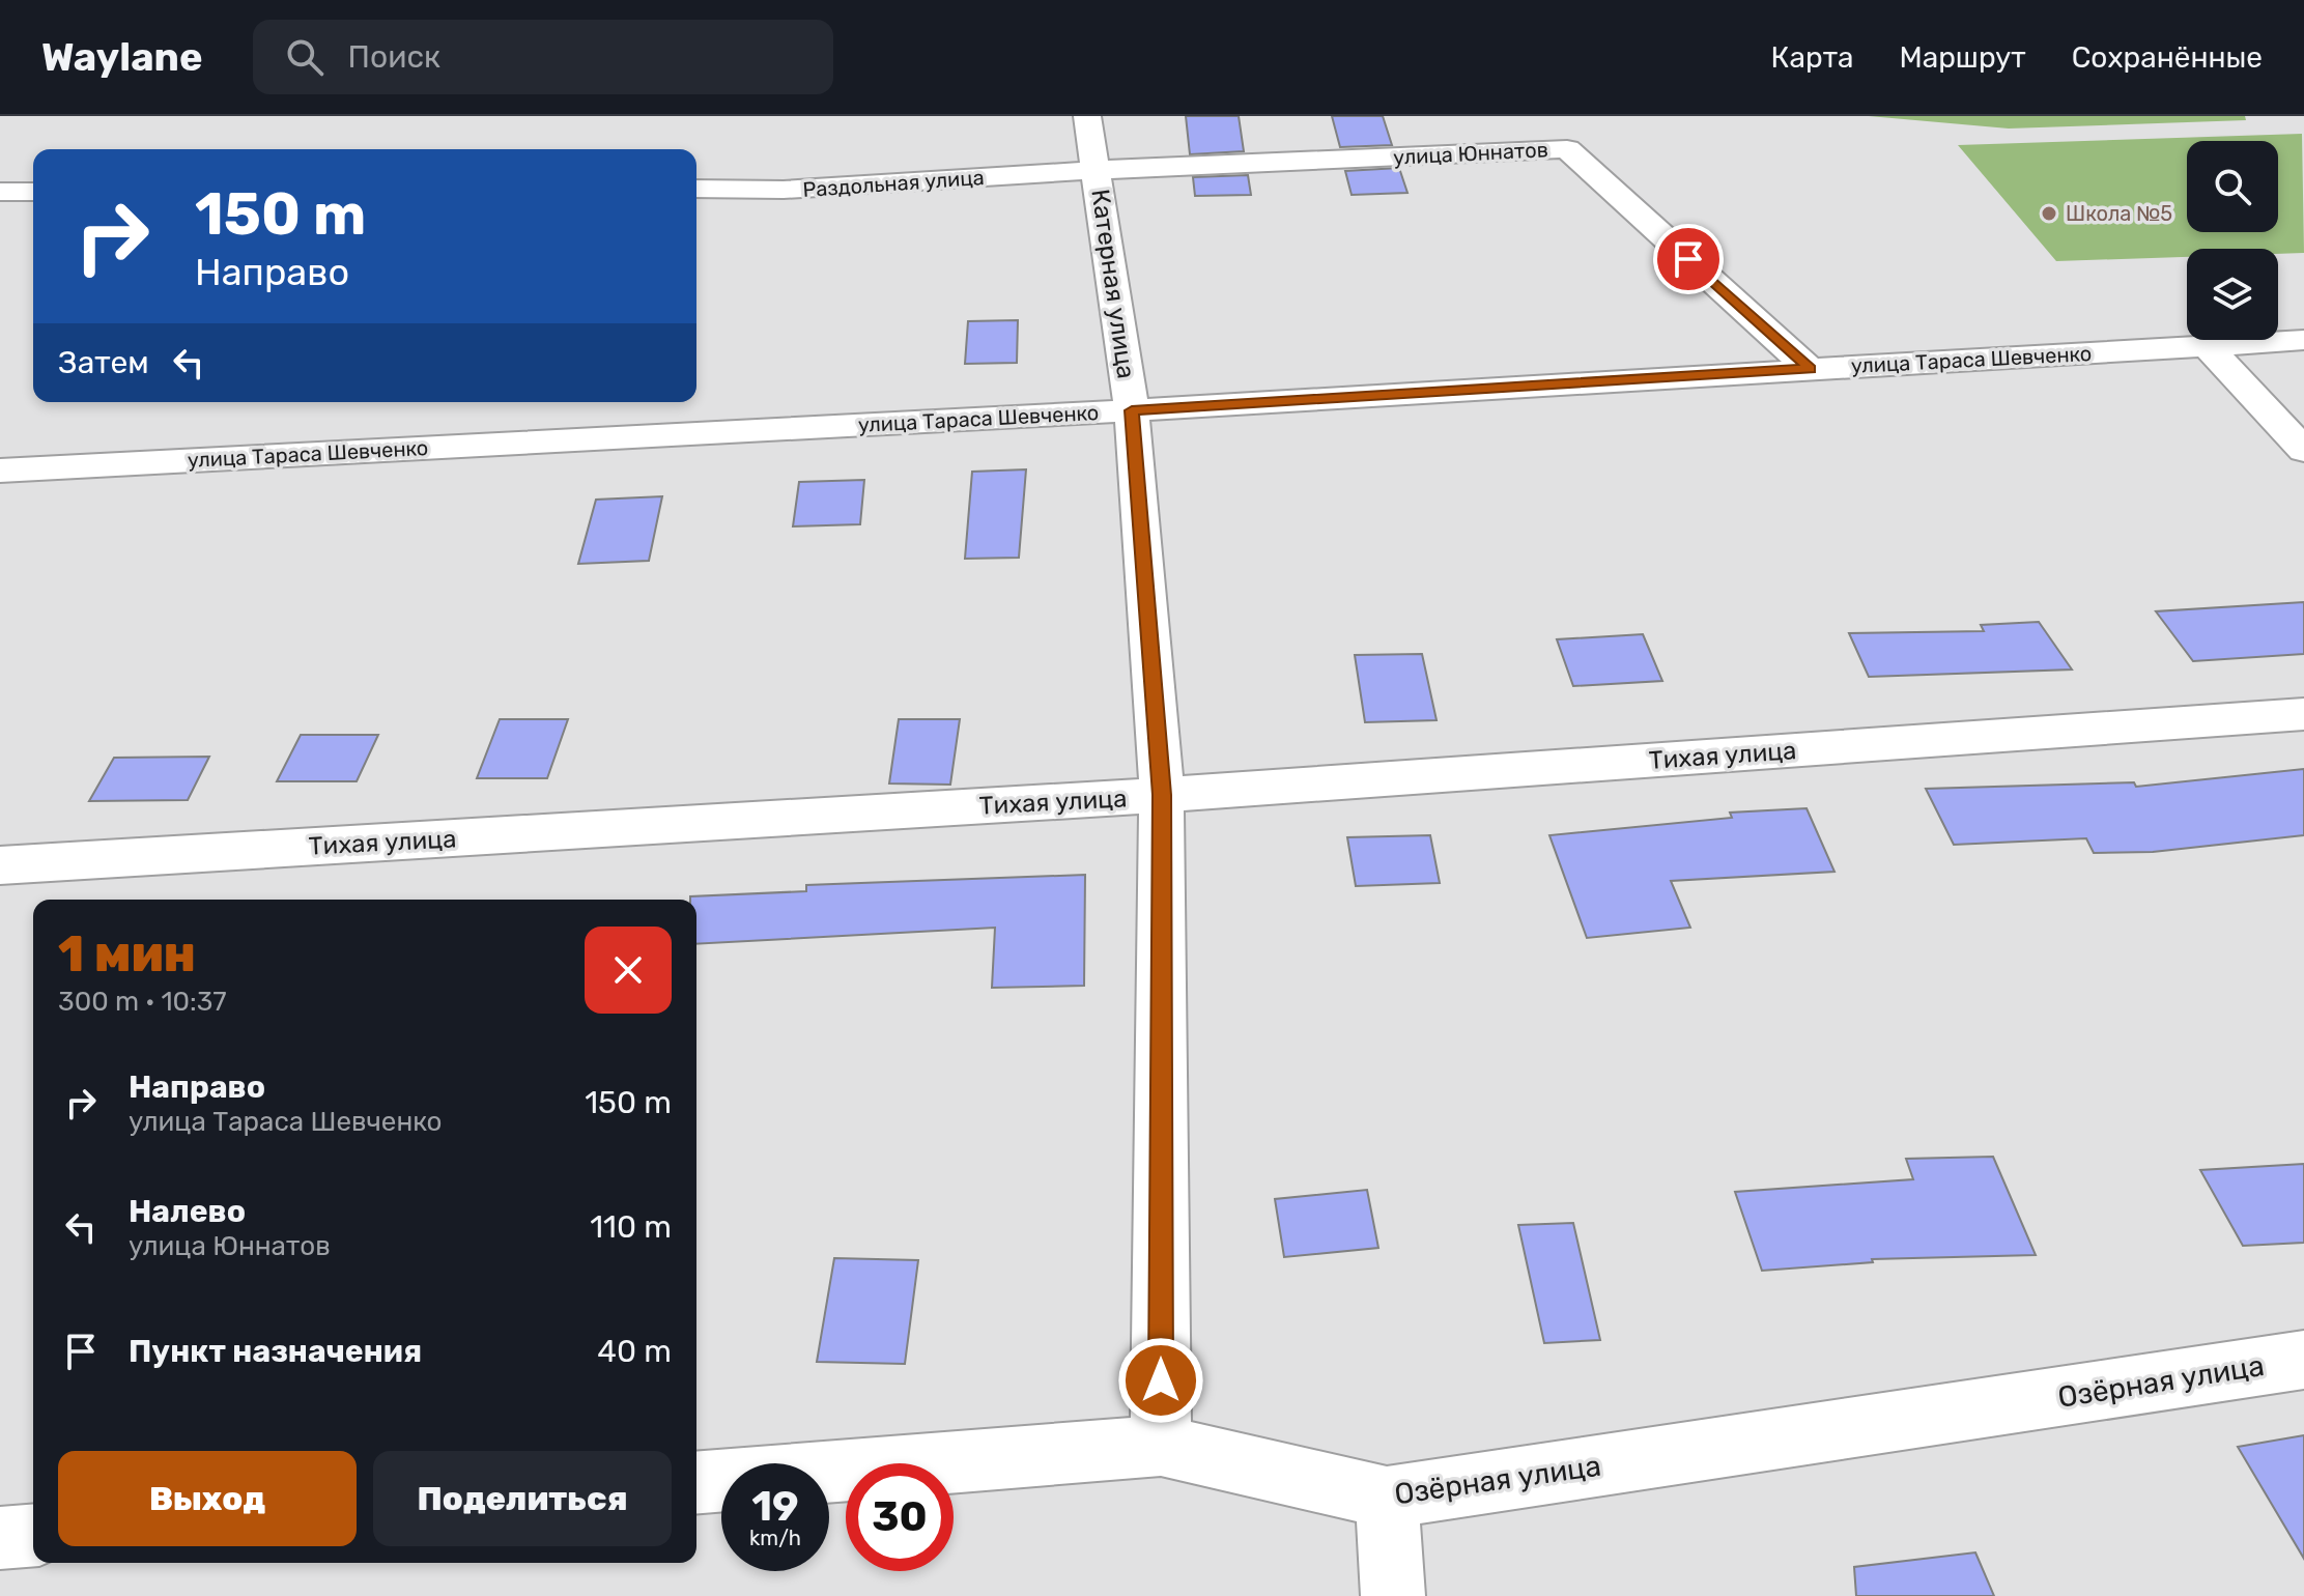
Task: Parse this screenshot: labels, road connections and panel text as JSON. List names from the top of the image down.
{
  "streets": {
    "street": [
      "улица Юннатов",
      "Раздольная улица",
      "Катерная улица",
      "улица Тараса Шевченко",
      "Тихая улица",
      "Озёрная улица"
    ]
  },
  "crossings": [
    ["улица Юннатов", "Раздольная улица"],
    ["улица Юннатов", "Катерная улица"],
    ["улица Юннатов", "улица Тараса Шевченко"],
    ["Раздольная улица", "Катерная улица"],
    ["Катерная улица", "улица Тараса Шевченко"],
    ["Катерная улица", "Тихая улица"],
    ["Катерная улица", "Озёрная улица"]
  ],
  "places": ["Школа №5"],
  "page": {
    "header": "Waylane",
    "search": "Поиск",
    "nav": ["Карта", "Маршрут", "Сохранённые"],
    "turn": ["150 m", "Направо"],
    "then": "Затем",
    "heading": ["1 мин", "300 m · 10:37"],
    "list": [
      {
        "name": "Направо",
        "note": "улица Тараса Шевченко",
        "value": "150 m"
      },
      {
        "name": "Налево",
        "note": "улица Юннатов",
        "value": "110 m"
      },
      {
        "name": "Пункт назначения",
        "value": "40 m"
      }
    ],
    "buttons": ["Выход", "Поделиться"],
    "speed": "19 km/h",
    "limit": "30"
  }
}
